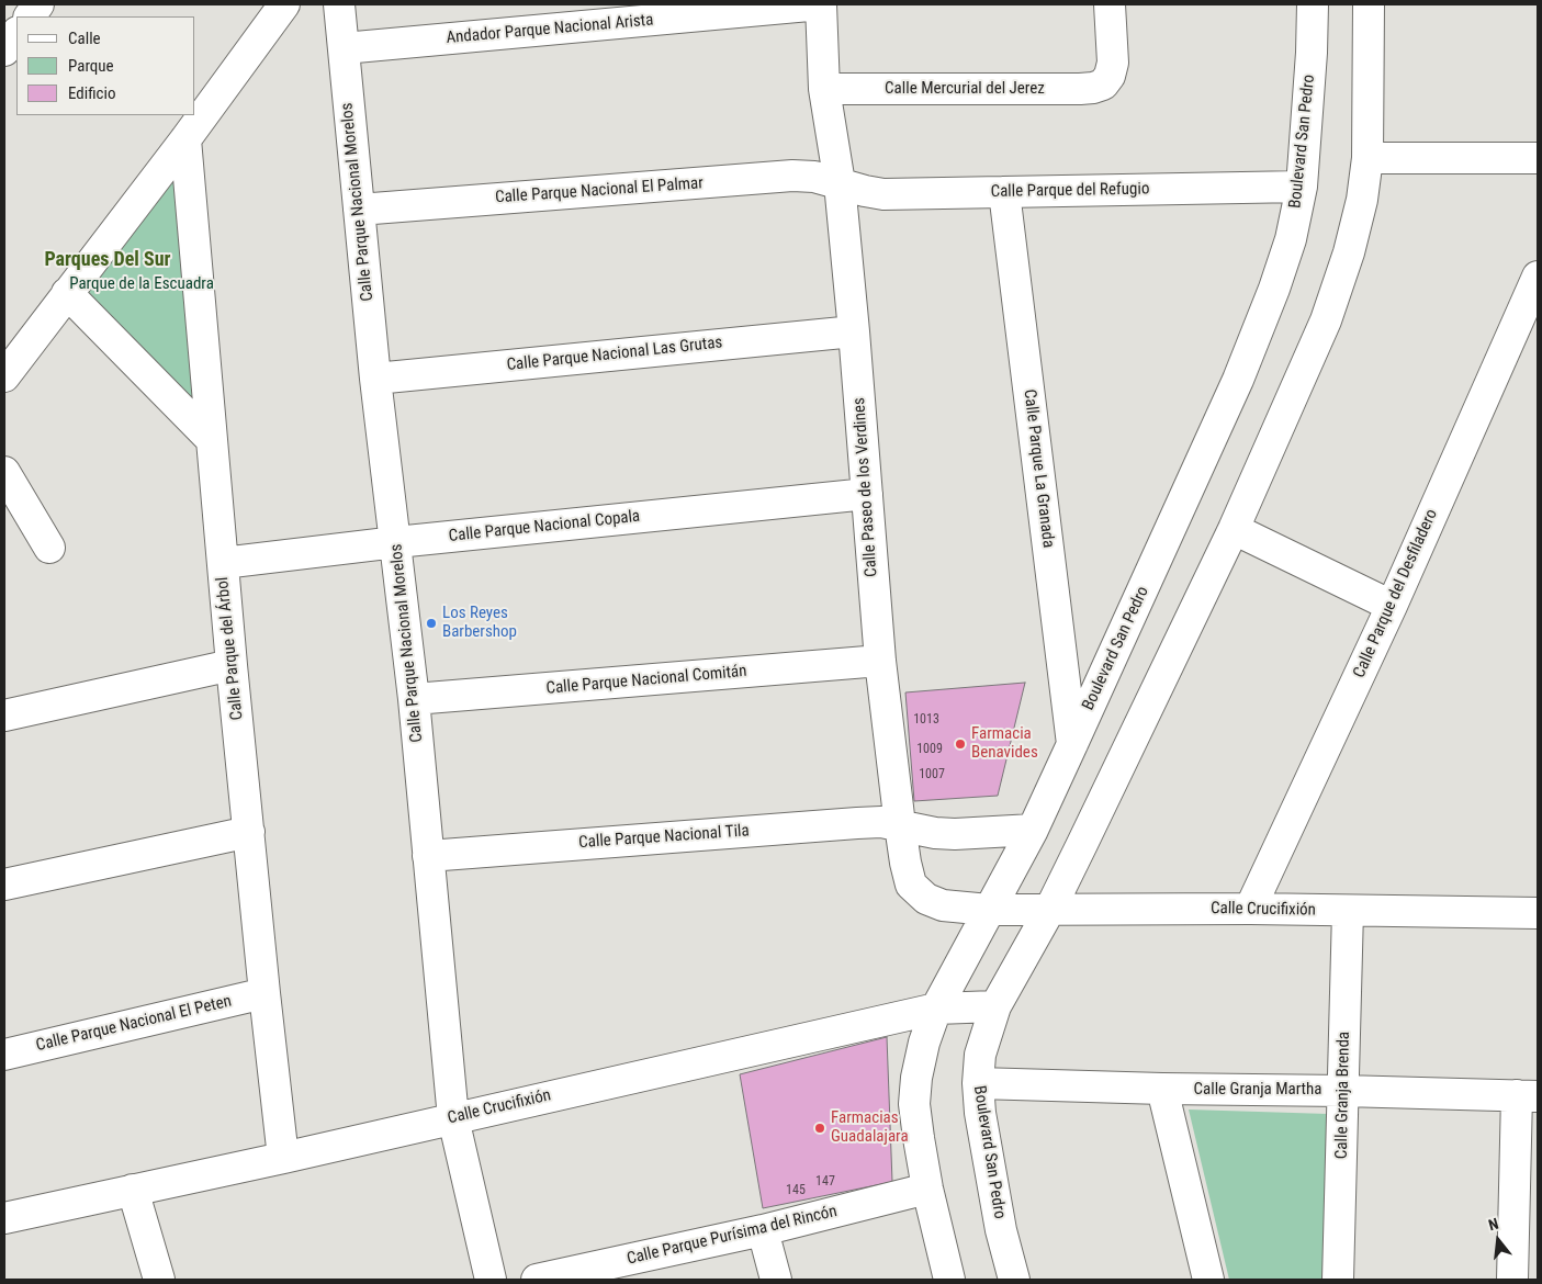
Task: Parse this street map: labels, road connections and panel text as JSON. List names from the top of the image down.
{
  "streets": {
    "street": [
      "Andador Parque Nacional Arista",
      "Calle Mercurial del Jerez",
      "Boulevard San Pedro",
      "Calle Parque Nacional El Palmar",
      "Calle Parque del Refugio",
      "Calle Parque Nacional Morelos",
      "Calle Parque Nacional Las Grutas",
      "Calle Parque La Granada",
      "Calle Paseo de los Verdines",
      "Calle Parque Nacional Copala",
      "Calle Parque del Desfiladero",
      "Calle Parque del Árbol",
      "Calle Parque Nacional Comitán",
      "Calle Parque Nacional Tila",
      "Calle Crucifixión",
      "Calle Parque Nacional El Peten",
      "Calle Granja Martha",
      "Calle Granja Brenda",
      "Calle Parque Purísima del Rincón"
    ]
  },
  "crossings": [
    ["Andador Parque Nacional Arista", "Calle Parque Nacional Morelos"],
    ["Andador Parque Nacional Arista", "Calle Paseo de los Verdines"],
    ["Calle Mercurial del Jerez", "Calle Paseo de los Verdines"],
    ["Boulevard San Pedro", "Calle Parque del Refugio"],
    ["Boulevard San Pedro", "Calle Parque La Granada"],
    ["Boulevard San Pedro", "Calle Paseo de los Verdines"],
    ["Boulevard San Pedro", "Calle Parque Nacional Tila"],
    ["Boulevard San Pedro", "Calle Crucifixión"],
    ["Boulevard San Pedro", "Calle Granja Martha"],
    ["Boulevard San Pedro", "Calle Parque Purísima del Rincón"],
    ["Calle Parque Nacional El Palmar", "Calle Parque del Refugio"],
    ["Calle Parque Nacional El Palmar", "Calle Parque Nacional Morelos"],
    ["Calle Parque Nacional El Palmar", "Calle Paseo de los Verdines"],
    ["Calle Parque del Refugio", "Calle Parque La Granada"],
    ["Calle Parque del Refugio", "Calle Paseo de los Verdines"],
    ["Calle Parque Nacional Morelos", "Calle Parque Nacional Las Grutas"],
    ["Calle Parque Nacional Morelos", "Calle Parque Nacional Copala"],
    ["Calle Parque Nacional Morelos", "Calle Parque Nacional Comitán"],
    ["Calle Parque Nacional Morelos", "Calle Parque Nacional Tila"],
    ["Calle Parque Nacional Morelos", "Calle Crucifixión"],
    ["Calle Parque Nacional Las Grutas", "Calle Paseo de los Verdines"],
    ["Calle Paseo de los Verdines", "Calle Parque Nacional Copala"],
    ["Calle Paseo de los Verdines", "Calle Parque Nacional Comitán"],
    ["Calle Paseo de los Verdines", "Calle Parque Nacional Tila"],
    ["Calle Paseo de los Verdines", "Calle Crucifixión"],
    ["Calle Parque Nacional Copala", "Calle Parque del Árbol"],
    ["Calle Parque del Desfiladero", "Calle Crucifixión"],
    ["Calle Parque del Árbol", "Calle Crucifixión"],
    ["Calle Parque del Árbol", "Calle Parque Nacional El Peten"],
    ["Calle Crucifixión", "Calle Granja Brenda"],
    ["Calle Granja Martha", "Calle Granja Brenda"]
  ],
  "districts": ["Parques Del Sur"],
  "parks": ["Parque de la Escuadra"],
  "places": ["Los Reyes Barbershop", "Farmacia Benavides", "Farmacias Guadalajara"],
  "house_numbers": [
    "1013",
    "1009",
    "1007",
    "147",
    "145"
  ],
  "legend": ["Calle", "Parque", "Edificio"],
  "north": "top"
}
